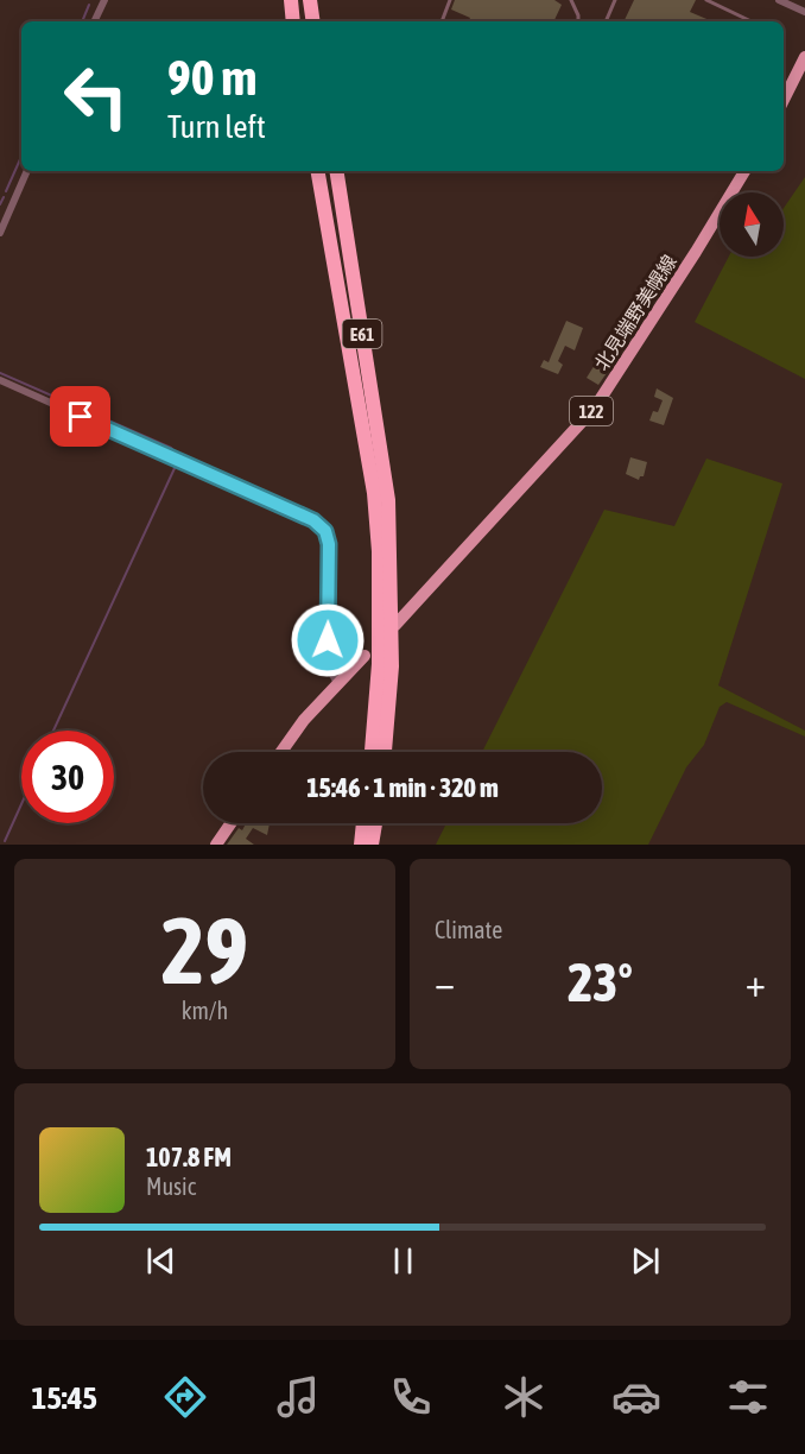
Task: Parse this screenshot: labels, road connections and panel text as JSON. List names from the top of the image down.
{
  "streets": {
    "highway": ["E61"],
    "main road": ["北見端野美幌線", "122"]
  },
  "north": "top",
  "page": {
    "turn": ["90 m", "Turn left"],
    "limit": "30",
    "trip": "15:46 · 1 min · 320 m",
    "tile": [
      ["29", "km/h"],
      "Climate"
    ],
    "heat": ["−", "23°", "+"],
    "song": ["107.8 FM", "Music"],
    "tabs": "15:45"
  }
}
